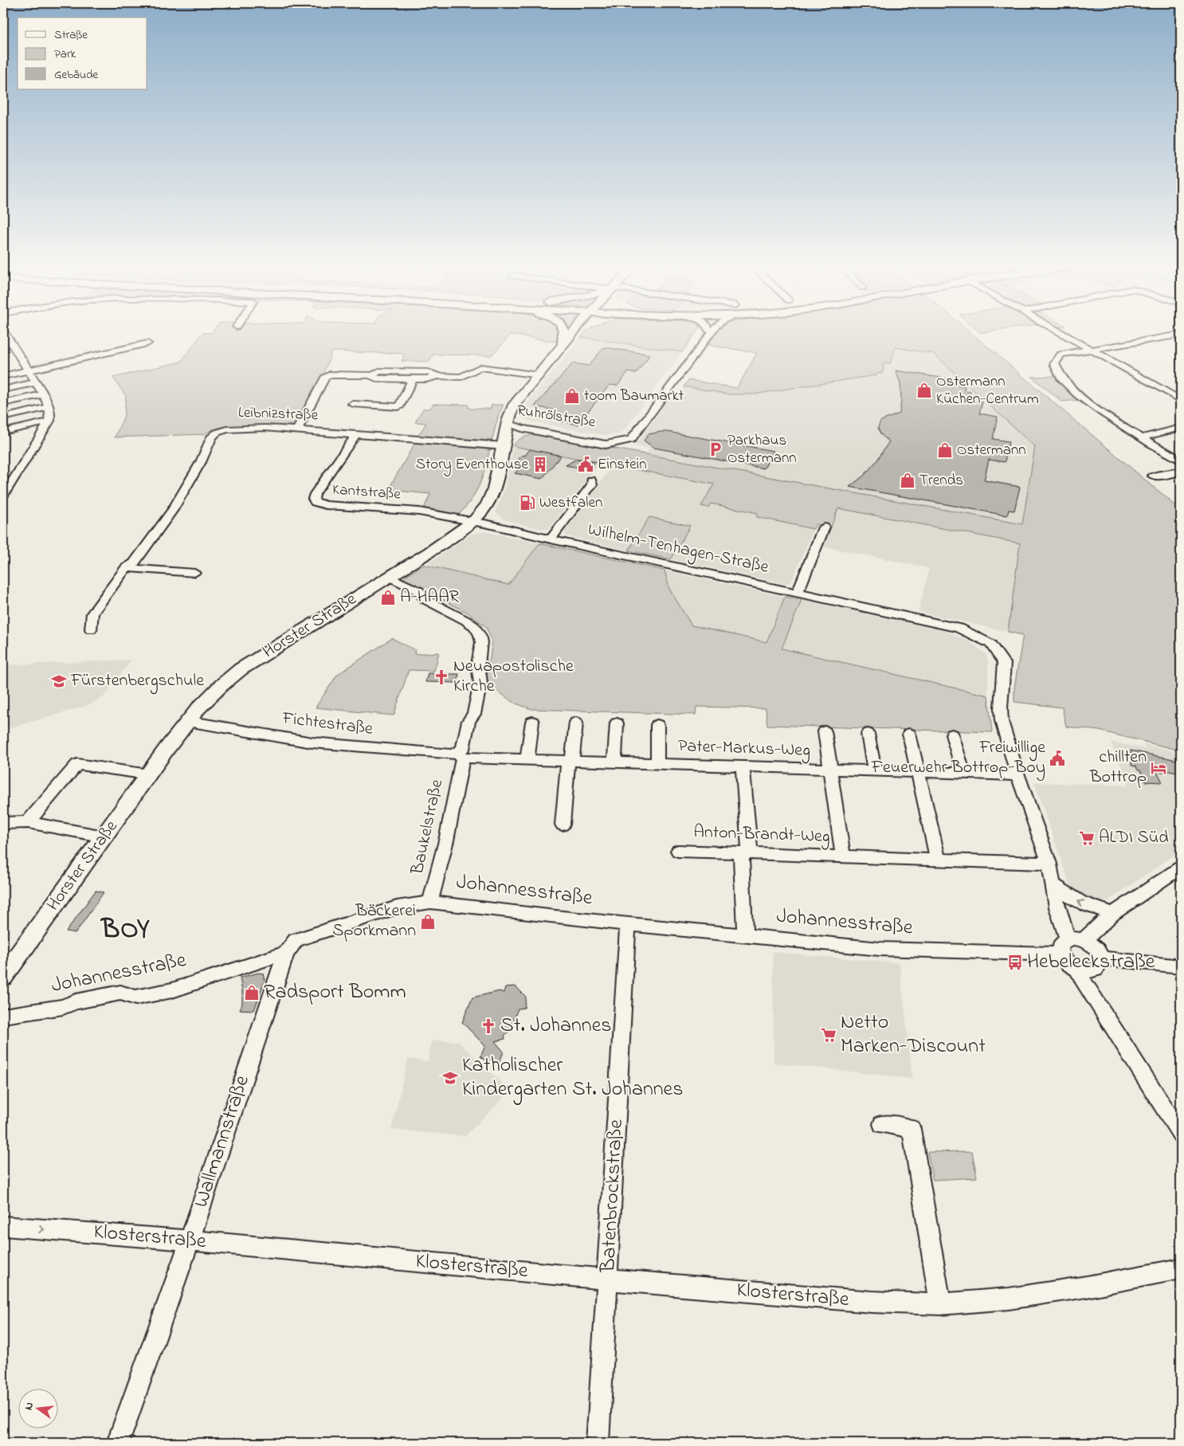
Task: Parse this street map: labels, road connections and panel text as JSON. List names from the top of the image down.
{
  "streets": {
    "main road": ["Horster Straße"],
    "street": [
      "Leibnizstraße",
      "Ruhrölstraße",
      "Kantstraße",
      "Wilhelm-Tenhagen-Straße",
      "Fichtestraße",
      "Pater-Markus-Weg",
      "Baukelstraße",
      "Anton-Brandt-Weg",
      "Johannesstraße",
      "Wallmannstraße",
      "Batenbrockstraße",
      "Klosterstraße"
    ]
  },
  "crossings": [
    ["Leibnizstraße", "Ruhrölstraße"],
    ["Leibnizstraße", "Kantstraße"],
    ["Leibnizstraße", "Horster Straße"],
    ["Ruhrölstraße", "Horster Straße"],
    ["Kantstraße", "Wilhelm-Tenhagen-Straße"],
    ["Kantstraße", "Horster Straße"],
    ["Wilhelm-Tenhagen-Straße", "Horster Straße"],
    ["Wilhelm-Tenhagen-Straße", "Pater-Markus-Weg"],
    ["Wilhelm-Tenhagen-Straße", "Anton-Brandt-Weg"],
    ["Wilhelm-Tenhagen-Straße", "Johannesstraße"],
    ["Horster Straße", "Fichtestraße"],
    ["Horster Straße", "Baukelstraße"],
    ["Fichtestraße", "Pater-Markus-Weg"],
    ["Fichtestraße", "Baukelstraße"],
    ["Pater-Markus-Weg", "Baukelstraße"],
    ["Pater-Markus-Weg", "Anton-Brandt-Weg"],
    ["Baukelstraße", "Johannesstraße"],
    ["Johannesstraße", "Wallmannstraße"],
    ["Johannesstraße", "Batenbrockstraße"],
    ["Wallmannstraße", "Klosterstraße"],
    ["Batenbrockstraße", "Klosterstraße"]
  ],
  "districts": ["BOY"],
  "places": {
    "shop": [
      "Ostermann Küchen-Centrum",
      "toom Baumarkt",
      "Ostermann",
      "Trends",
      "A-HAAR",
      "Bäckerei Sporkmann",
      "Radsport Bomm"
    ],
    "parking": ["Parkhaus Ostermann"],
    "building": ["Story Eventhouse"],
    "public building": ["Einstein", "Freiwillige Feuerwehr Bottrop-Boy"],
    "fuel station": ["Westfalen"],
    "church": ["Neuapostolische Kirche", "St. Johannes"],
    "school or university": ["Fürstenbergschule", "Katholischer Kindergarten St. Johannes"],
    "hotel": ["chillten Bottrop"],
    "supermarket": ["ALDI Süd", "Netto Marken-Discount"],
    "bus stop": ["Hebeleckstraße"]
  },
  "legend": ["Straße", "Park", "Gebäude"],
  "north": "left"
}
